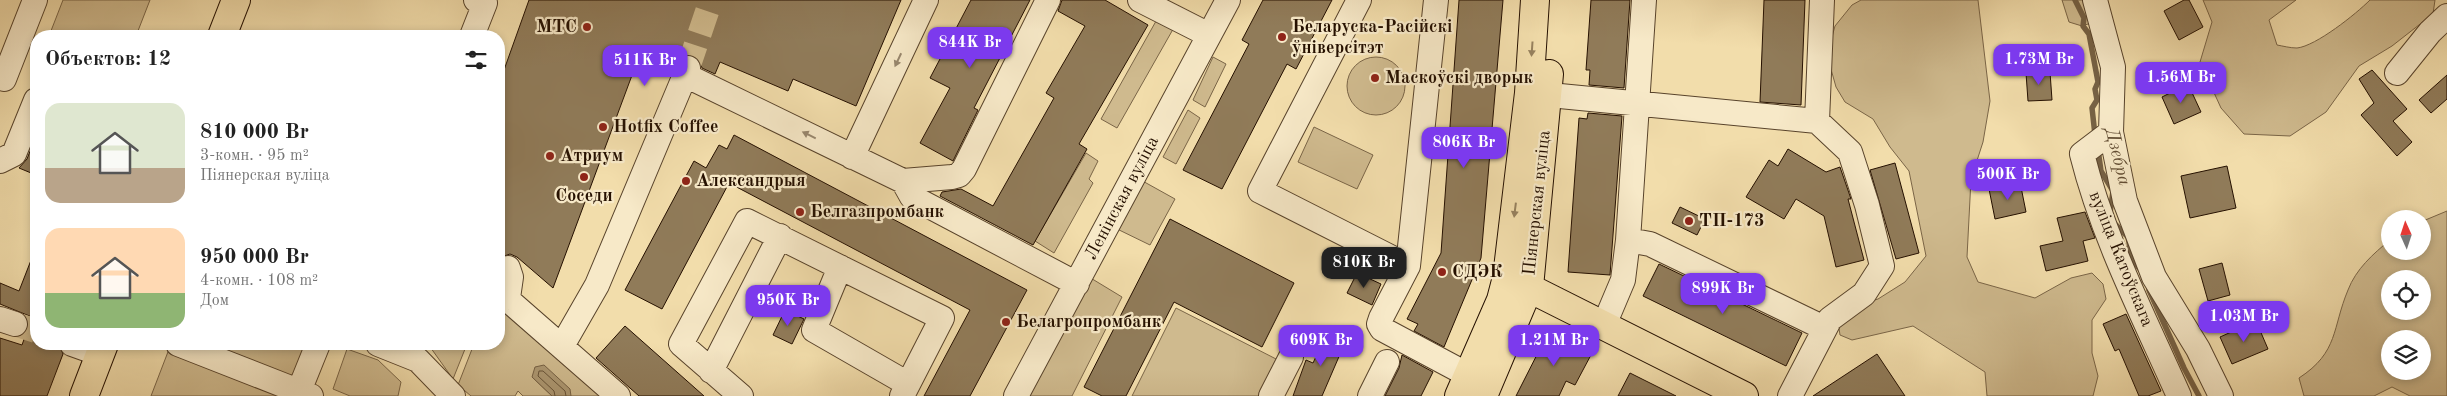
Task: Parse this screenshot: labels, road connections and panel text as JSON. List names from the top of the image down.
{
  "streets": {
    "main road": ["Піянерская вуліца"],
    "street": ["Ленінская вуліца", "вуліца Катоўскага"]
  },
  "water": ["Дзебра"],
  "places": [
    "МТС",
    "Беларуска-Расійскі ўніверсітэт",
    "Маскоўскі дворык",
    "Hotfix Coffee",
    "Атриум",
    "Соседи",
    "Александрыя",
    "Белгазпромбанк",
    "ТП-173",
    "СДЭК",
    "Белагропромбанк"
  ],
  "north": "top",
  "page": {
    "price": [
      "844K Br",
      "1.73M Br",
      "511K Br",
      "1.56M Br",
      "806K Br",
      "500K Br",
      "810K Br",
      "899K Br",
      "950K Br",
      "1.03M Br",
      "609K Br",
      "1.21M Br"
    ],
    "heading": "Объектов: 12",
    "list": [
      {
        "name": "810 000 Br",
        "note": "3-комн. · 95 m² · Піянерская вуліца"
      },
      {
        "name": "950 000 Br",
        "note": "4-комн. · 108 m² · Дом"
      }
    ]
  }
}
